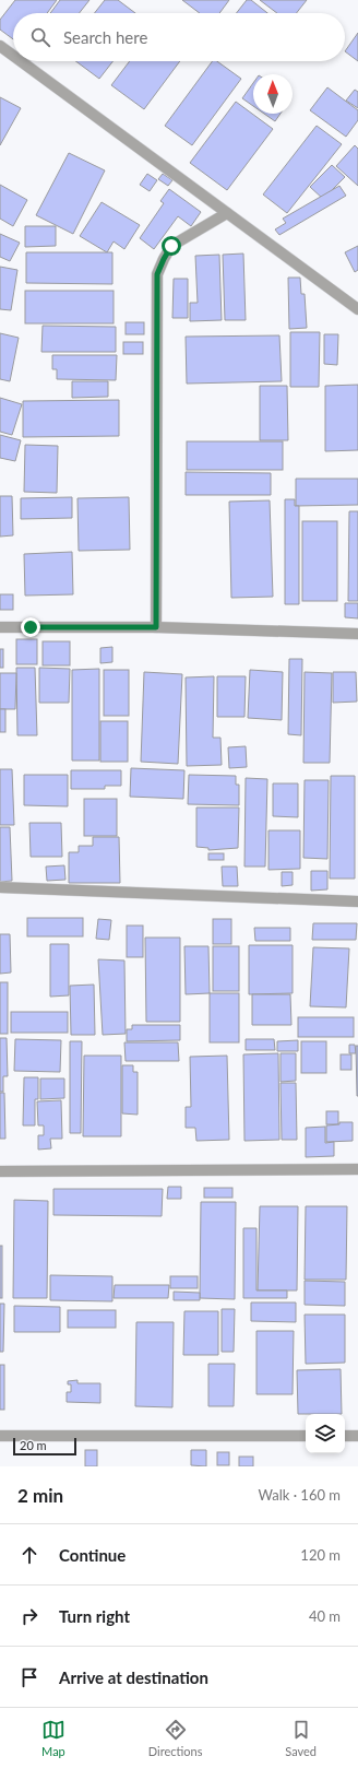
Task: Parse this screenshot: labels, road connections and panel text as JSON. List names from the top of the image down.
{
  "scale_bar": "20 m",
  "north": "top",
  "page": {
    "search": "Search here",
    "scale": "20 m",
    "heading": ["2 min", "Walk · 160 m"],
    "list": [
      ["Continue", "120 m"],
      ["Turn right", "40 m"],
      "Arrive at destination"
    ],
    "nav": ["Map", "Directions", "Saved"]
  }
}
